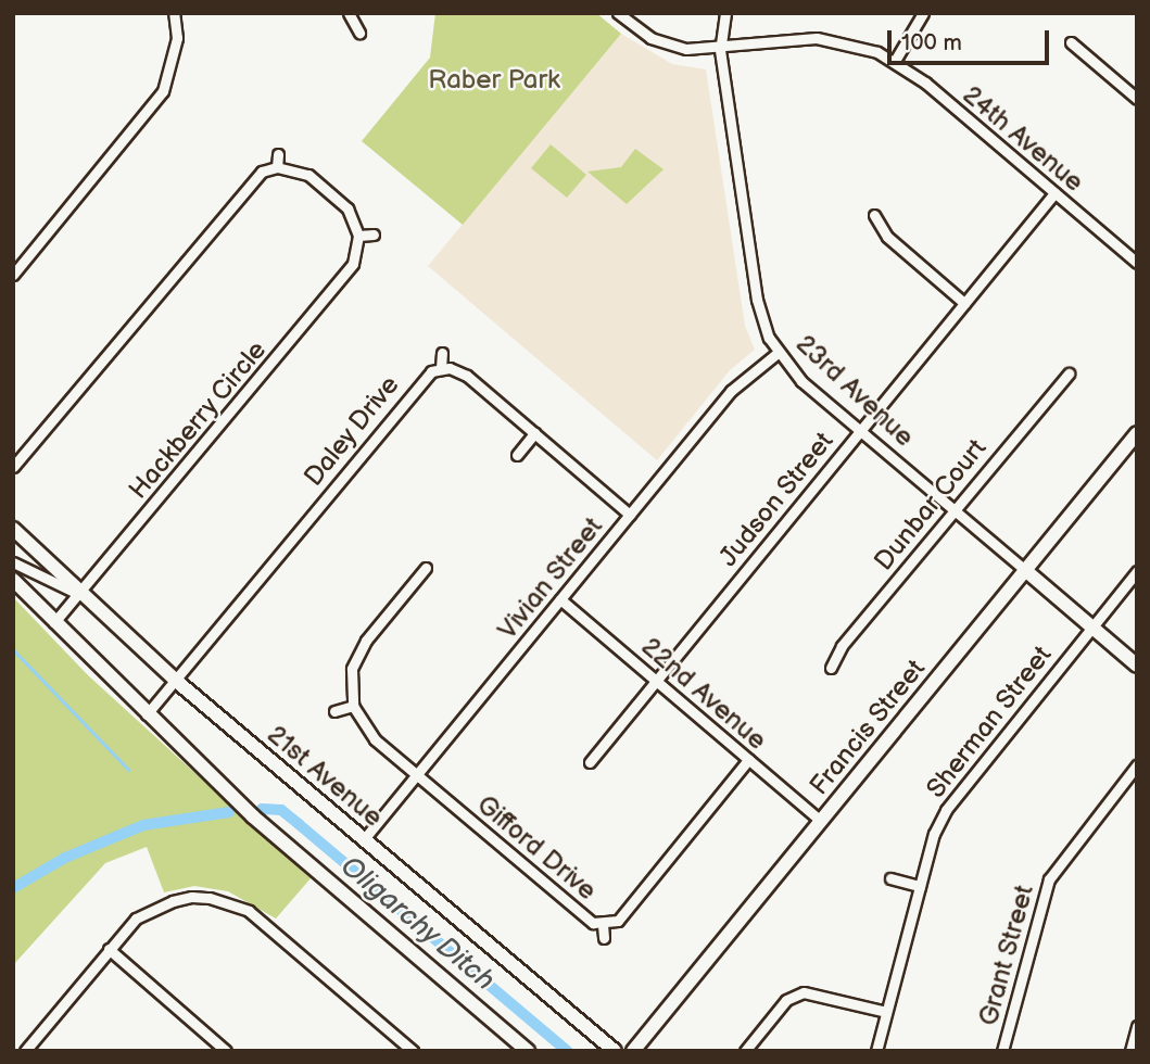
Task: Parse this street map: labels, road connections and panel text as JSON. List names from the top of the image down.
{
  "streets": {
    "street": [
      "24th Avenue",
      "23rd Avenue",
      "Hackberry Circle",
      "Daley Drive",
      "Judson Street",
      "Dunbar Court",
      "Vivian Street",
      "22nd Avenue",
      "Sherman Street",
      "Francis Street",
      "21st Avenue",
      "Gifford Drive",
      "Grant Street"
    ]
  },
  "crossings": [
    ["24th Avenue", "23rd Avenue"],
    ["24th Avenue", "Judson Street"],
    ["23rd Avenue", "Judson Street"],
    ["23rd Avenue", "Dunbar Court"],
    ["23rd Avenue", "Vivian Street"],
    ["23rd Avenue", "Sherman Street"],
    ["23rd Avenue", "Francis Street"],
    ["Hackberry Circle", "21st Avenue"],
    ["Daley Drive", "21st Avenue"],
    ["Judson Street", "22nd Avenue"],
    ["Vivian Street", "22nd Avenue"],
    ["Vivian Street", "21st Avenue"],
    ["Vivian Street", "Gifford Drive"],
    ["22nd Avenue", "Francis Street"],
    ["22nd Avenue", "Gifford Drive"]
  ],
  "water": ["Oligarchy Ditch"],
  "parks": ["Raber Park"],
  "scale_bar": "100 m"
}
